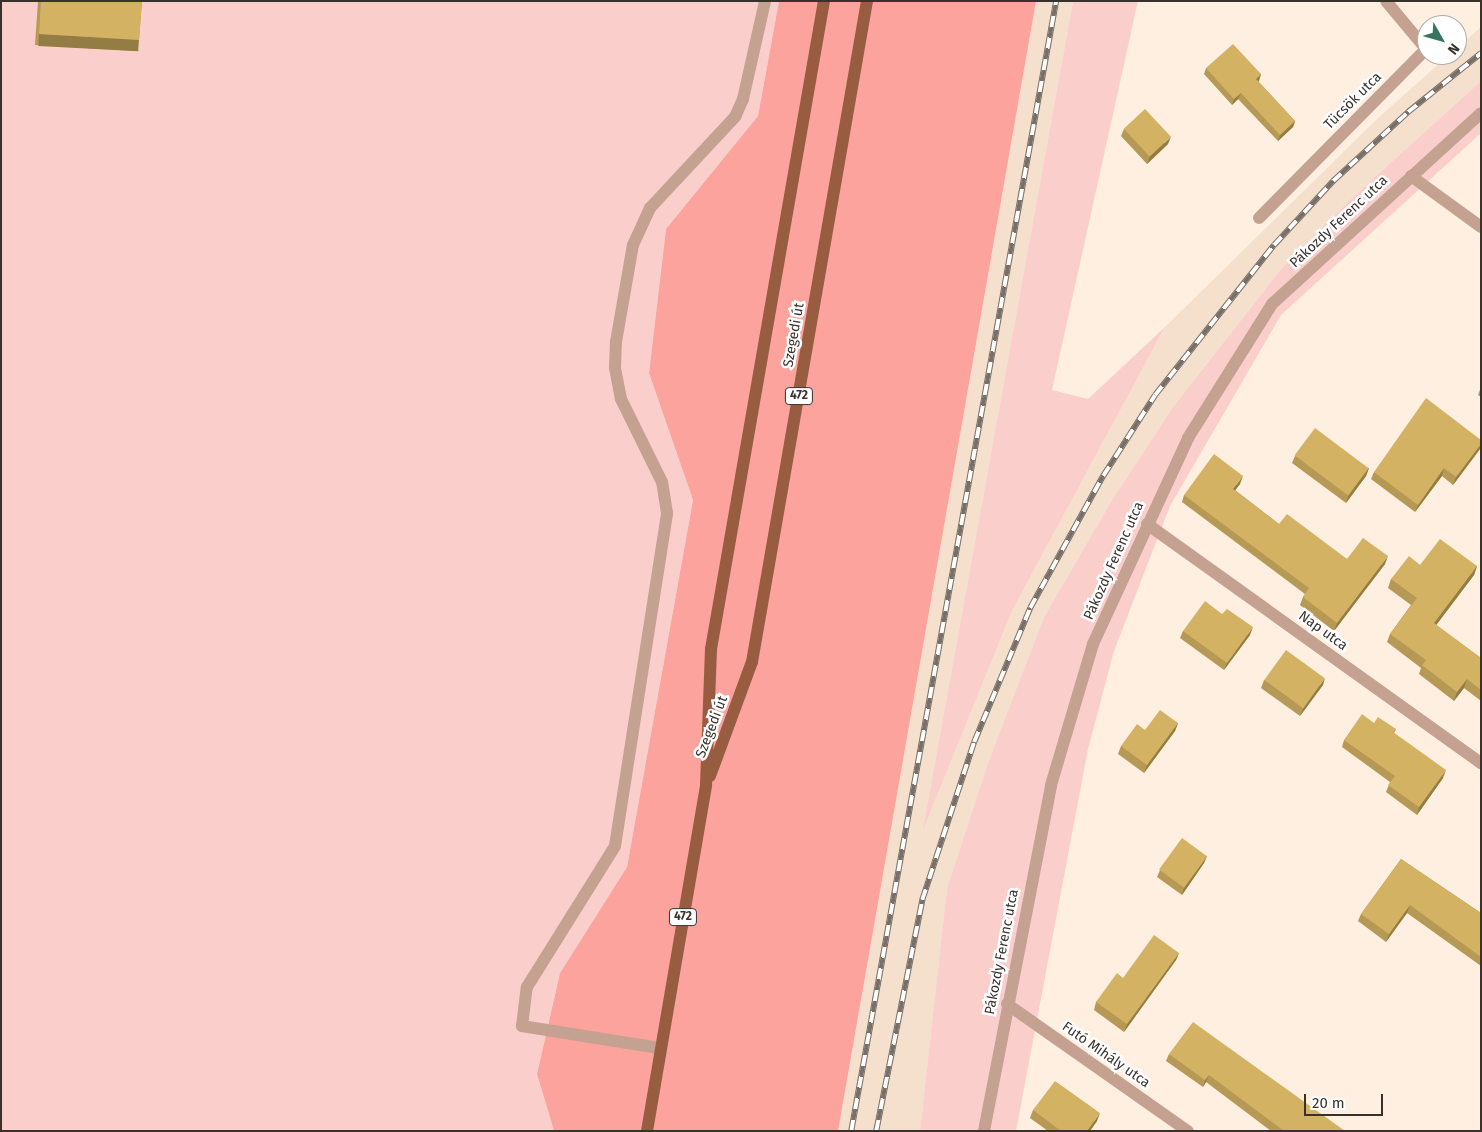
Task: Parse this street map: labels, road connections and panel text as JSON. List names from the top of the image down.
{
  "streets": {
    "main road": ["Szegedi út", "472"],
    "street": [
      "Tücsök utca",
      "Pákozdy Ferenc utca",
      "Nap utca",
      "Futó Mihály utca"
    ]
  },
  "crossings": [
    ["Pákozdy Ferenc utca", "Nap utca"],
    ["Pákozdy Ferenc utca", "Futó Mihály utca"]
  ],
  "scale_bar": "20 m",
  "north": "bottom right"
}
